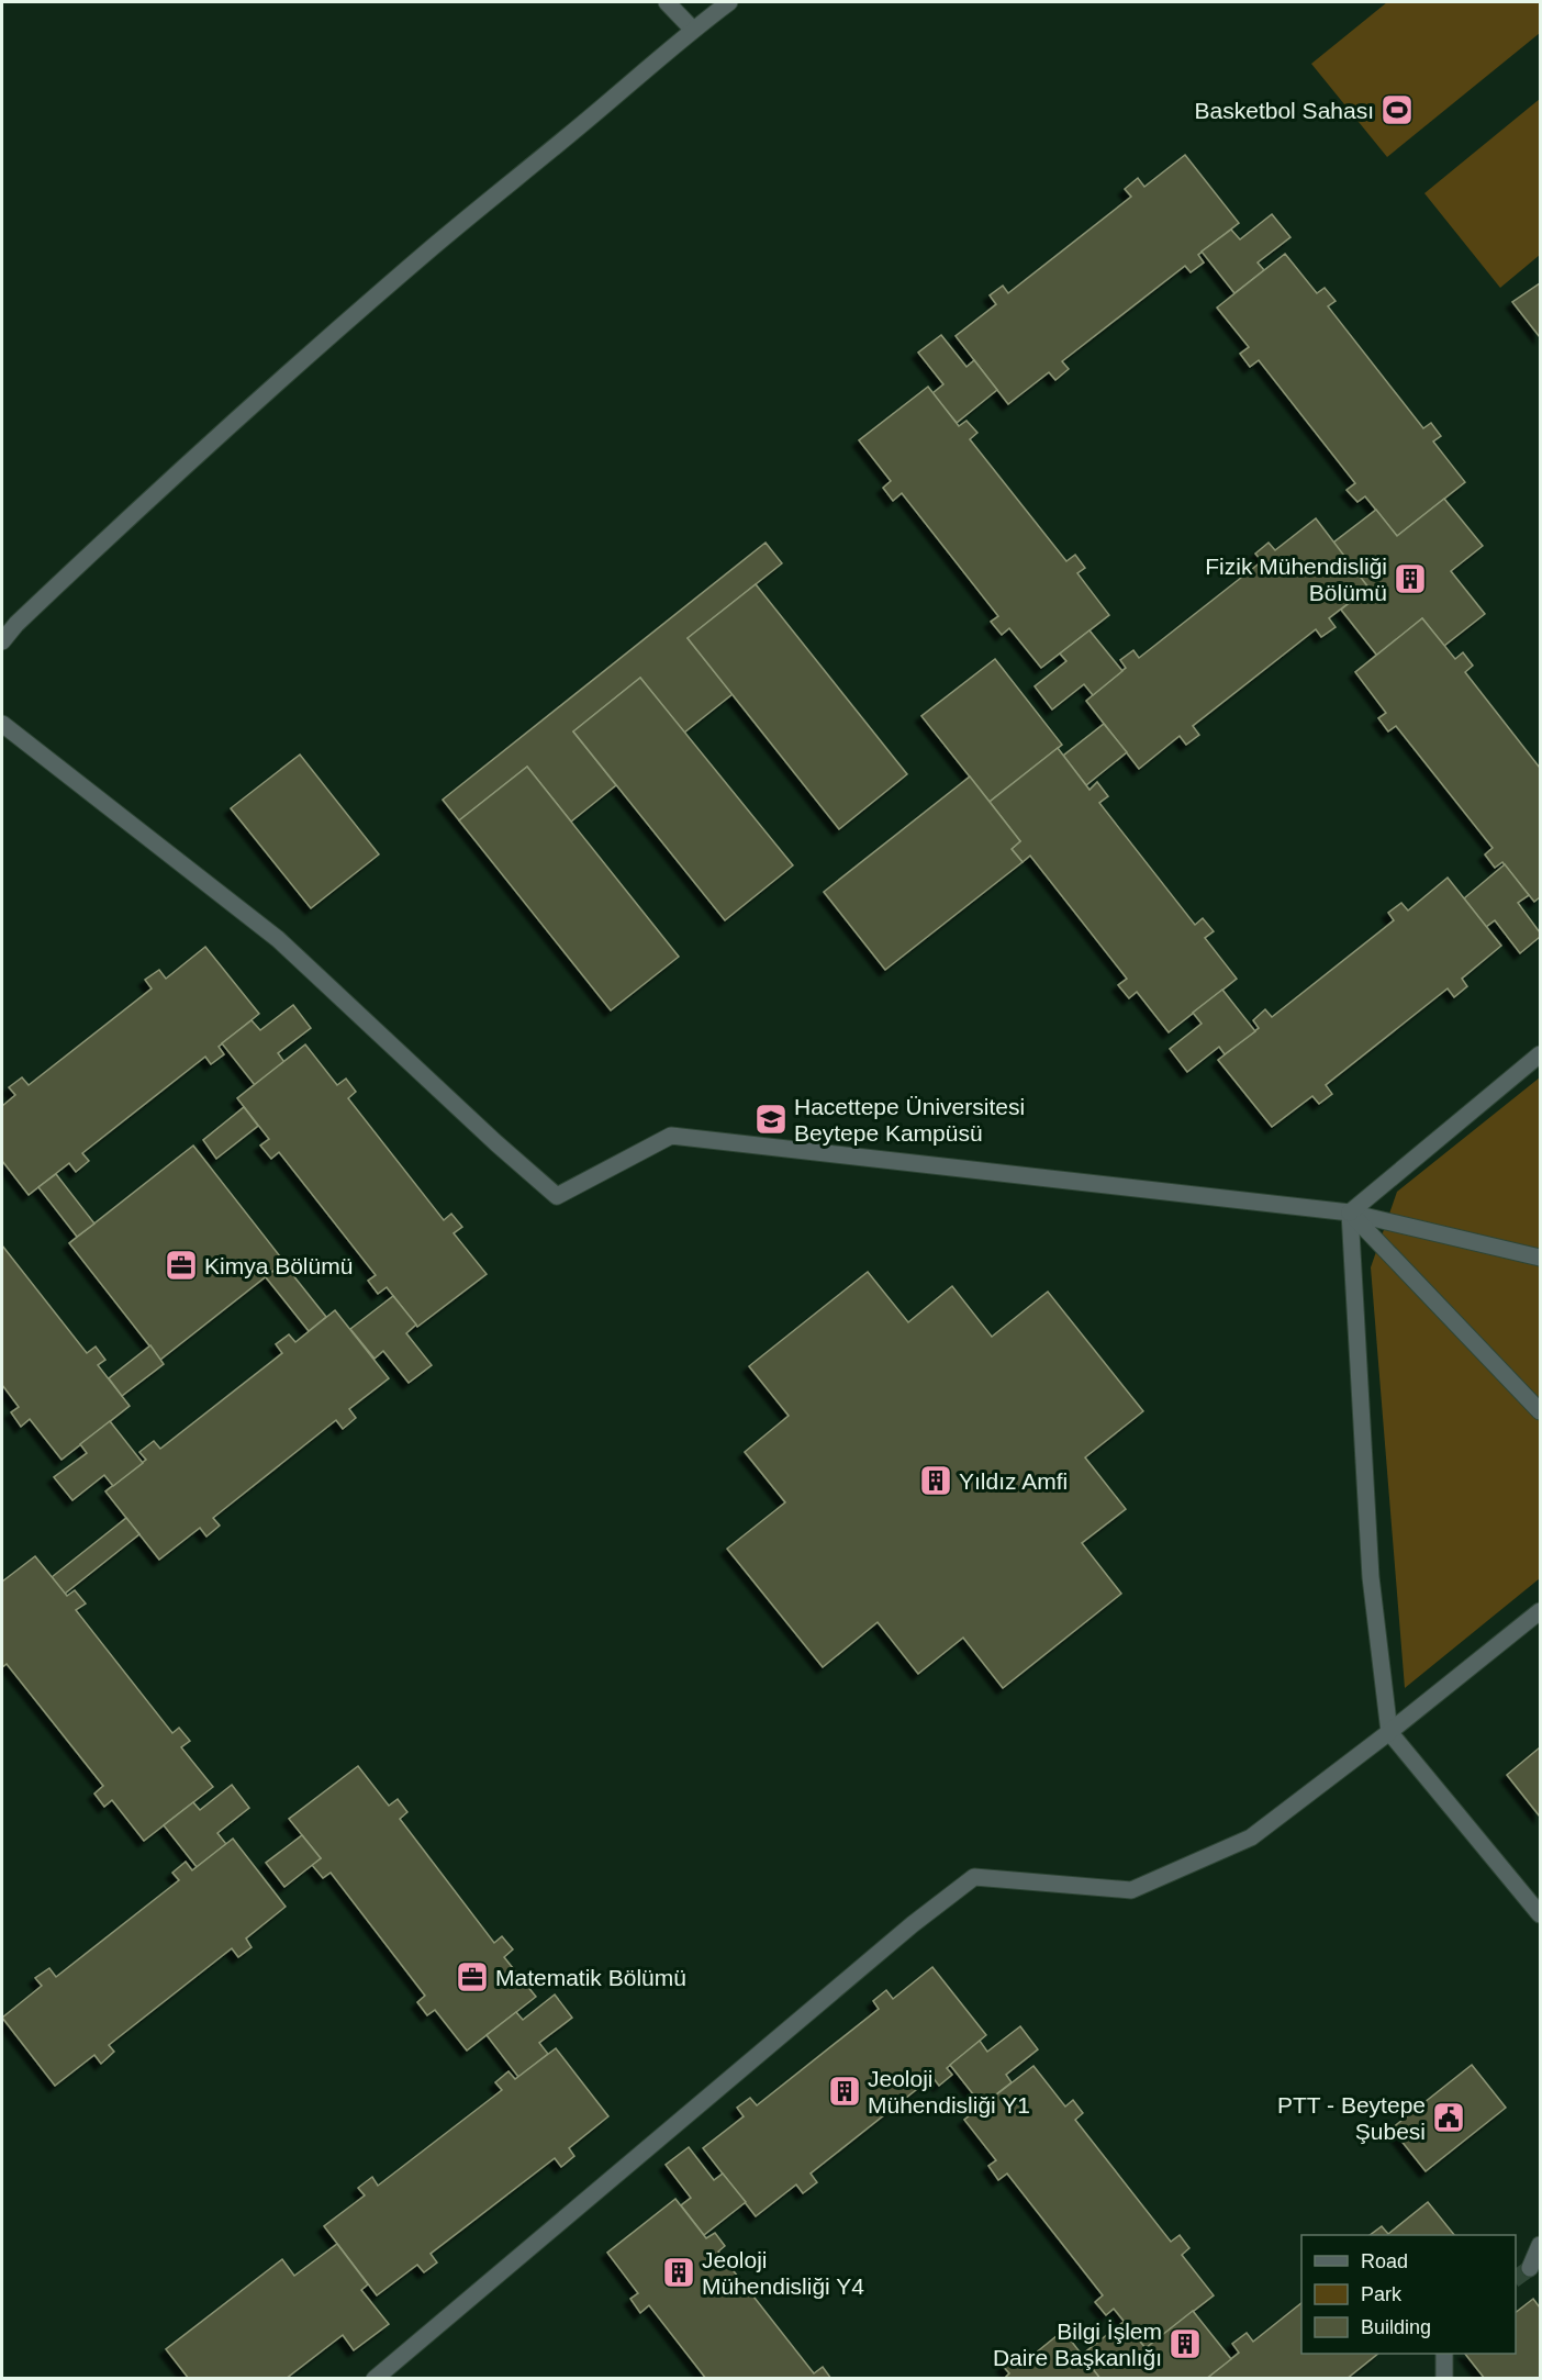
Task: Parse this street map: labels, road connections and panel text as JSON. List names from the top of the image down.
{
  "places": {
    "sports": ["Basketbol Sahası"],
    "building": [
      "Fizik Mühendisliği Bölümü",
      "Yıldız Amfi",
      "Jeoloji Mühendisliği Y1",
      "Jeoloji Mühendisliği Y4",
      "Bilgi İşlem Daire Başkanlığı"
    ],
    "school or university": ["Hacettepe Üniversitesi Beytepe Kampüsü"],
    "office": ["Kimya Bölümü", "Matematik Bölümü"],
    "public building": ["PTT - Beytepe Şubesi"]
  },
  "legend": ["Road", "Park", "Building"]
}
